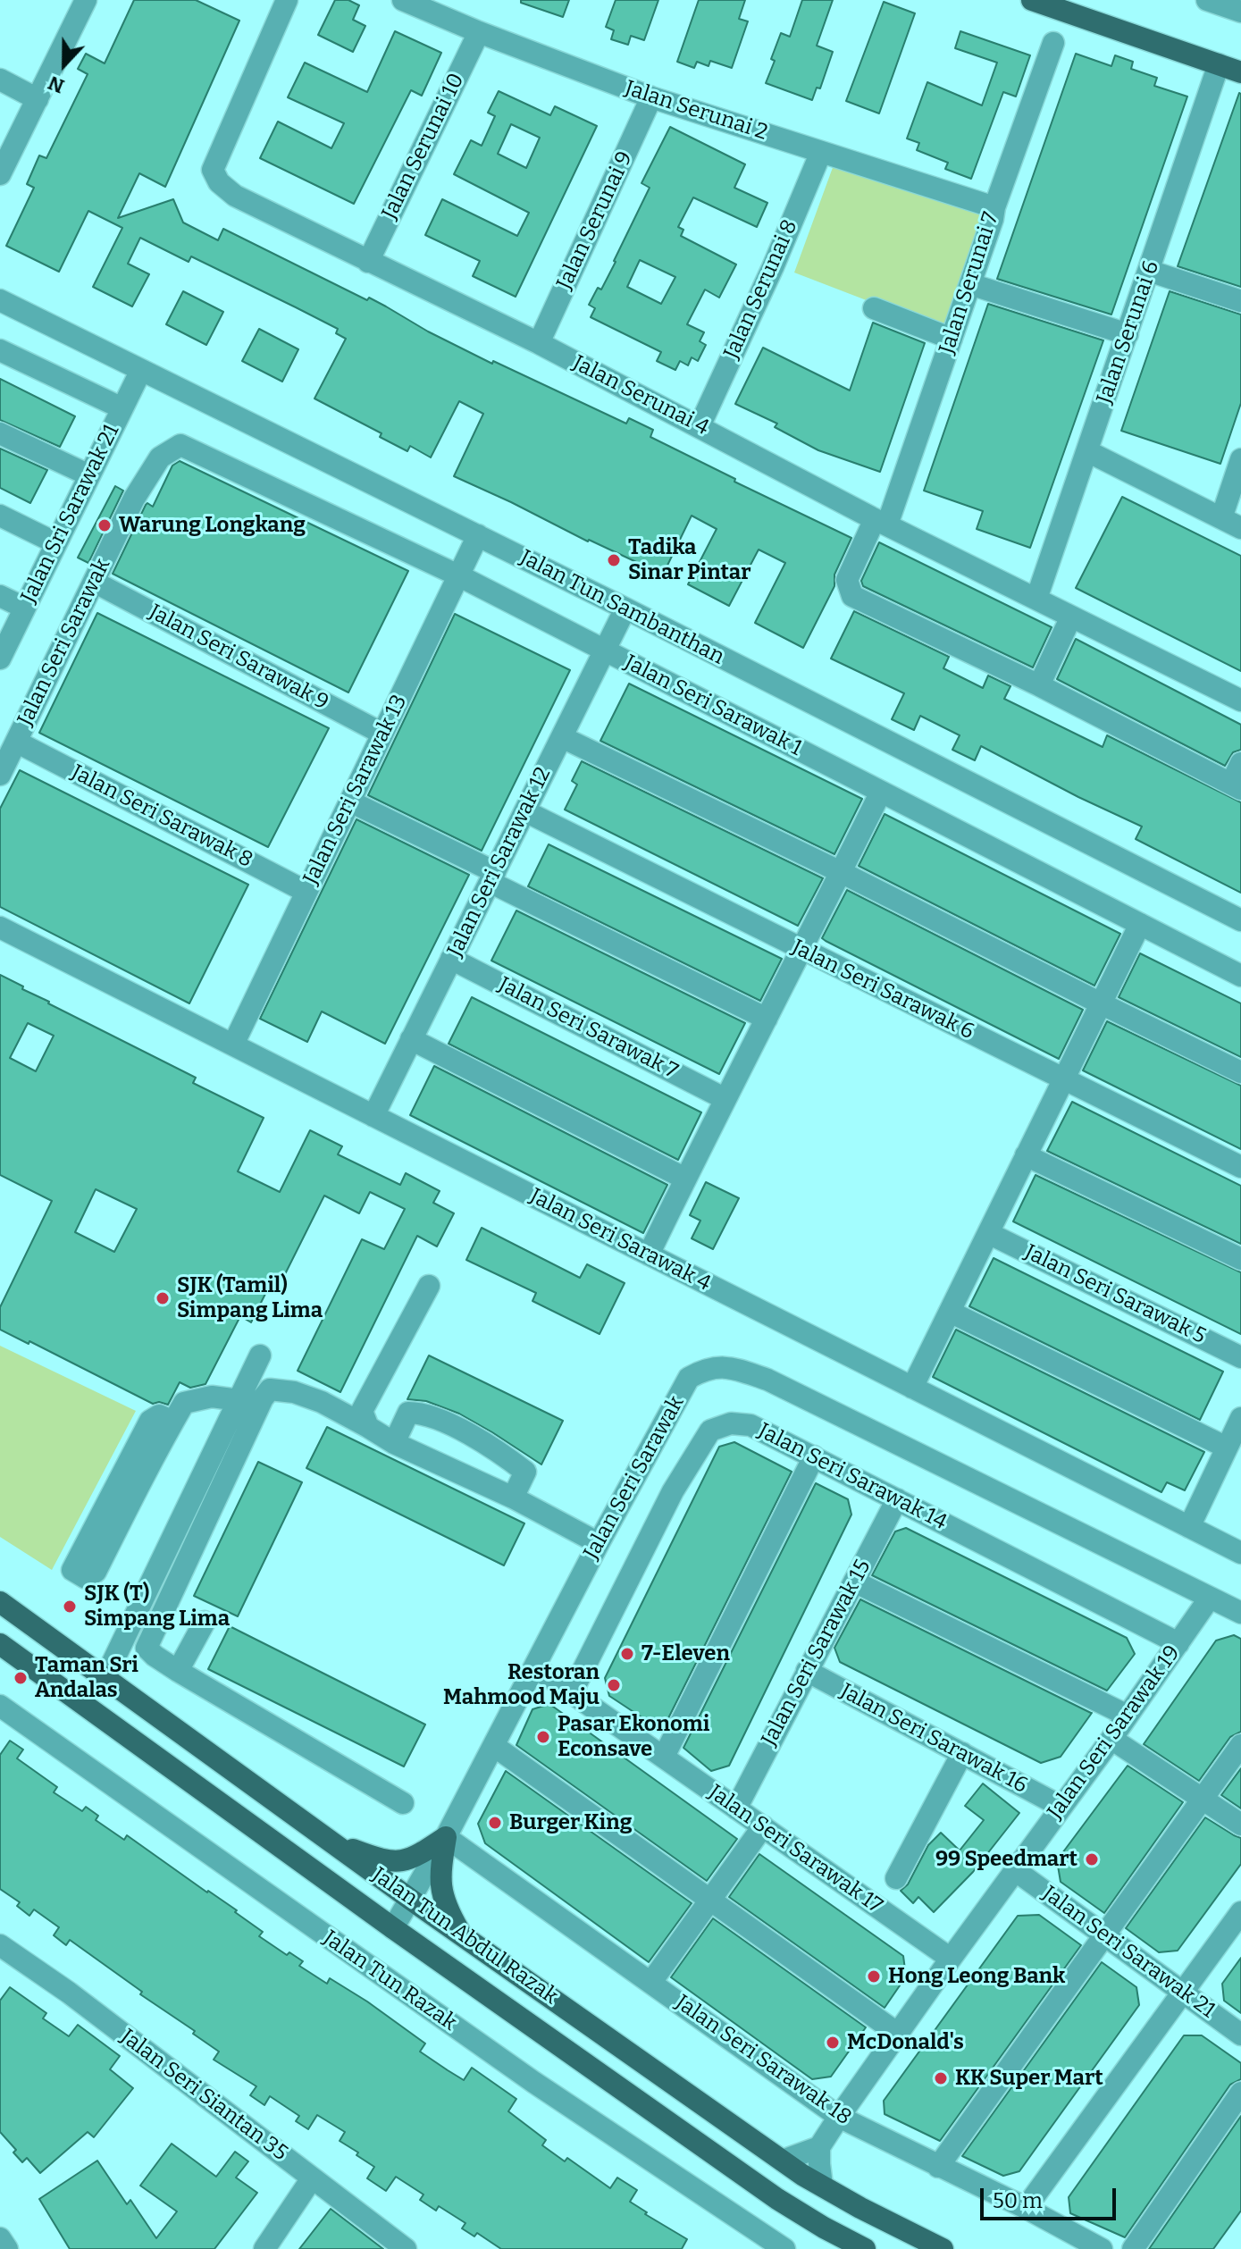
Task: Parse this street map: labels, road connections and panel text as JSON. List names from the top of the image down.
{
  "streets": {
    "main road": ["Jalan Tun Abdul Razak"],
    "street": [
      "Jalan Serunai 2",
      "Jalan Serunai 10",
      "Jalan Serunai 9",
      "Jalan Serunai 7",
      "Jalan Serunai 8",
      "Jalan Serunai 6",
      "Jalan Serunai 4",
      "Jalan Sri Sarawak 21",
      "Jalan Tun Sambanthan",
      "Jalan Seri Sarawak",
      "Jalan Seri Sarawak 9",
      "Jalan Seri Sarawak 1",
      "Jalan Seri Sarawak 13",
      "Jalan Seri Sarawak 8",
      "Jalan Seri Sarawak 12",
      "Jalan Seri Sarawak 6",
      "Jalan Seri Sarawak 7",
      "Jalan Seri Sarawak 4",
      "Jalan Seri Sarawak 5",
      "Jalan Seri Sarawak 14",
      "Jalan Seri Sarawak 15",
      "Jalan Seri Sarawak 19",
      "Jalan Seri Sarawak 16",
      "Jalan Seri Sarawak 17",
      "Jalan Seri Sarawak 21",
      "Jalan Tun Razak",
      "Jalan Seri Sarawak 18",
      "Jalan Seri Siantan 35"
    ]
  },
  "crossings": [
    ["Jalan Serunai 2", "Jalan Serunai 10"],
    ["Jalan Serunai 2", "Jalan Serunai 9"],
    ["Jalan Serunai 2", "Jalan Serunai 7"],
    ["Jalan Serunai 2", "Jalan Serunai 8"],
    ["Jalan Serunai 10", "Jalan Serunai 4"],
    ["Jalan Serunai 9", "Jalan Serunai 4"],
    ["Jalan Serunai 7", "Jalan Serunai 4"],
    ["Jalan Serunai 8", "Jalan Serunai 4"],
    ["Jalan Serunai 6", "Jalan Serunai 4"],
    ["Jalan Sri Sarawak 21", "Jalan Tun Sambanthan"],
    ["Jalan Tun Sambanthan", "Jalan Seri Sarawak 13"],
    ["Jalan Tun Sambanthan", "Jalan Seri Sarawak 12"],
    ["Jalan Seri Sarawak", "Jalan Seri Sarawak 9"],
    ["Jalan Seri Sarawak", "Jalan Seri Sarawak 1"],
    ["Jalan Seri Sarawak", "Jalan Seri Sarawak 8"],
    ["Jalan Seri Sarawak", "Jalan Seri Sarawak 19"],
    ["Jalan Seri Sarawak", "Jalan Seri Sarawak 17"],
    ["Jalan Seri Sarawak", "Jalan Tun Abdul Razak"],
    ["Jalan Seri Sarawak", "Jalan Seri Sarawak 18"],
    ["Jalan Seri Sarawak 9", "Jalan Seri Sarawak 13"],
    ["Jalan Seri Sarawak 1", "Jalan Seri Sarawak 13"],
    ["Jalan Seri Sarawak 1", "Jalan Seri Sarawak 12"],
    ["Jalan Seri Sarawak 13", "Jalan Seri Sarawak 8"],
    ["Jalan Seri Sarawak 13", "Jalan Seri Sarawak 4"],
    ["Jalan Seri Sarawak 12", "Jalan Seri Sarawak 6"],
    ["Jalan Seri Sarawak 12", "Jalan Seri Sarawak 7"],
    ["Jalan Seri Sarawak 12", "Jalan Seri Sarawak 4"],
    ["Jalan Seri Sarawak 14", "Jalan Seri Sarawak 15"],
    ["Jalan Seri Sarawak 14", "Jalan Seri Sarawak 19"],
    ["Jalan Seri Sarawak 14", "Jalan Seri Sarawak 17"],
    ["Jalan Seri Sarawak 15", "Jalan Seri Sarawak 16"],
    ["Jalan Seri Sarawak 15", "Jalan Seri Sarawak 17"],
    ["Jalan Seri Sarawak 19", "Jalan Seri Sarawak 16"],
    ["Jalan Seri Sarawak 19", "Jalan Seri Sarawak 17"],
    ["Jalan Seri Sarawak 19", "Jalan Seri Sarawak 21"],
    ["Jalan Seri Sarawak 19", "Jalan Seri Sarawak 18"]
  ],
  "places": [
    "Warung Longkang",
    "Tadika Sinar Pintar",
    "SJK (Tamil) Simpang Lima",
    "SJK (T) Simpang Lima",
    "7-Eleven",
    "Taman Sri Andalas",
    "Restoran Mahmood Maju",
    "Pasar Ekonomi Econsave",
    "Burger King",
    "99 Speedmart",
    "Hong Leong Bank",
    "McDonald's",
    "KK Super Mart"
  ],
  "scale_bar": "50 m",
  "north": "bottom"
}
